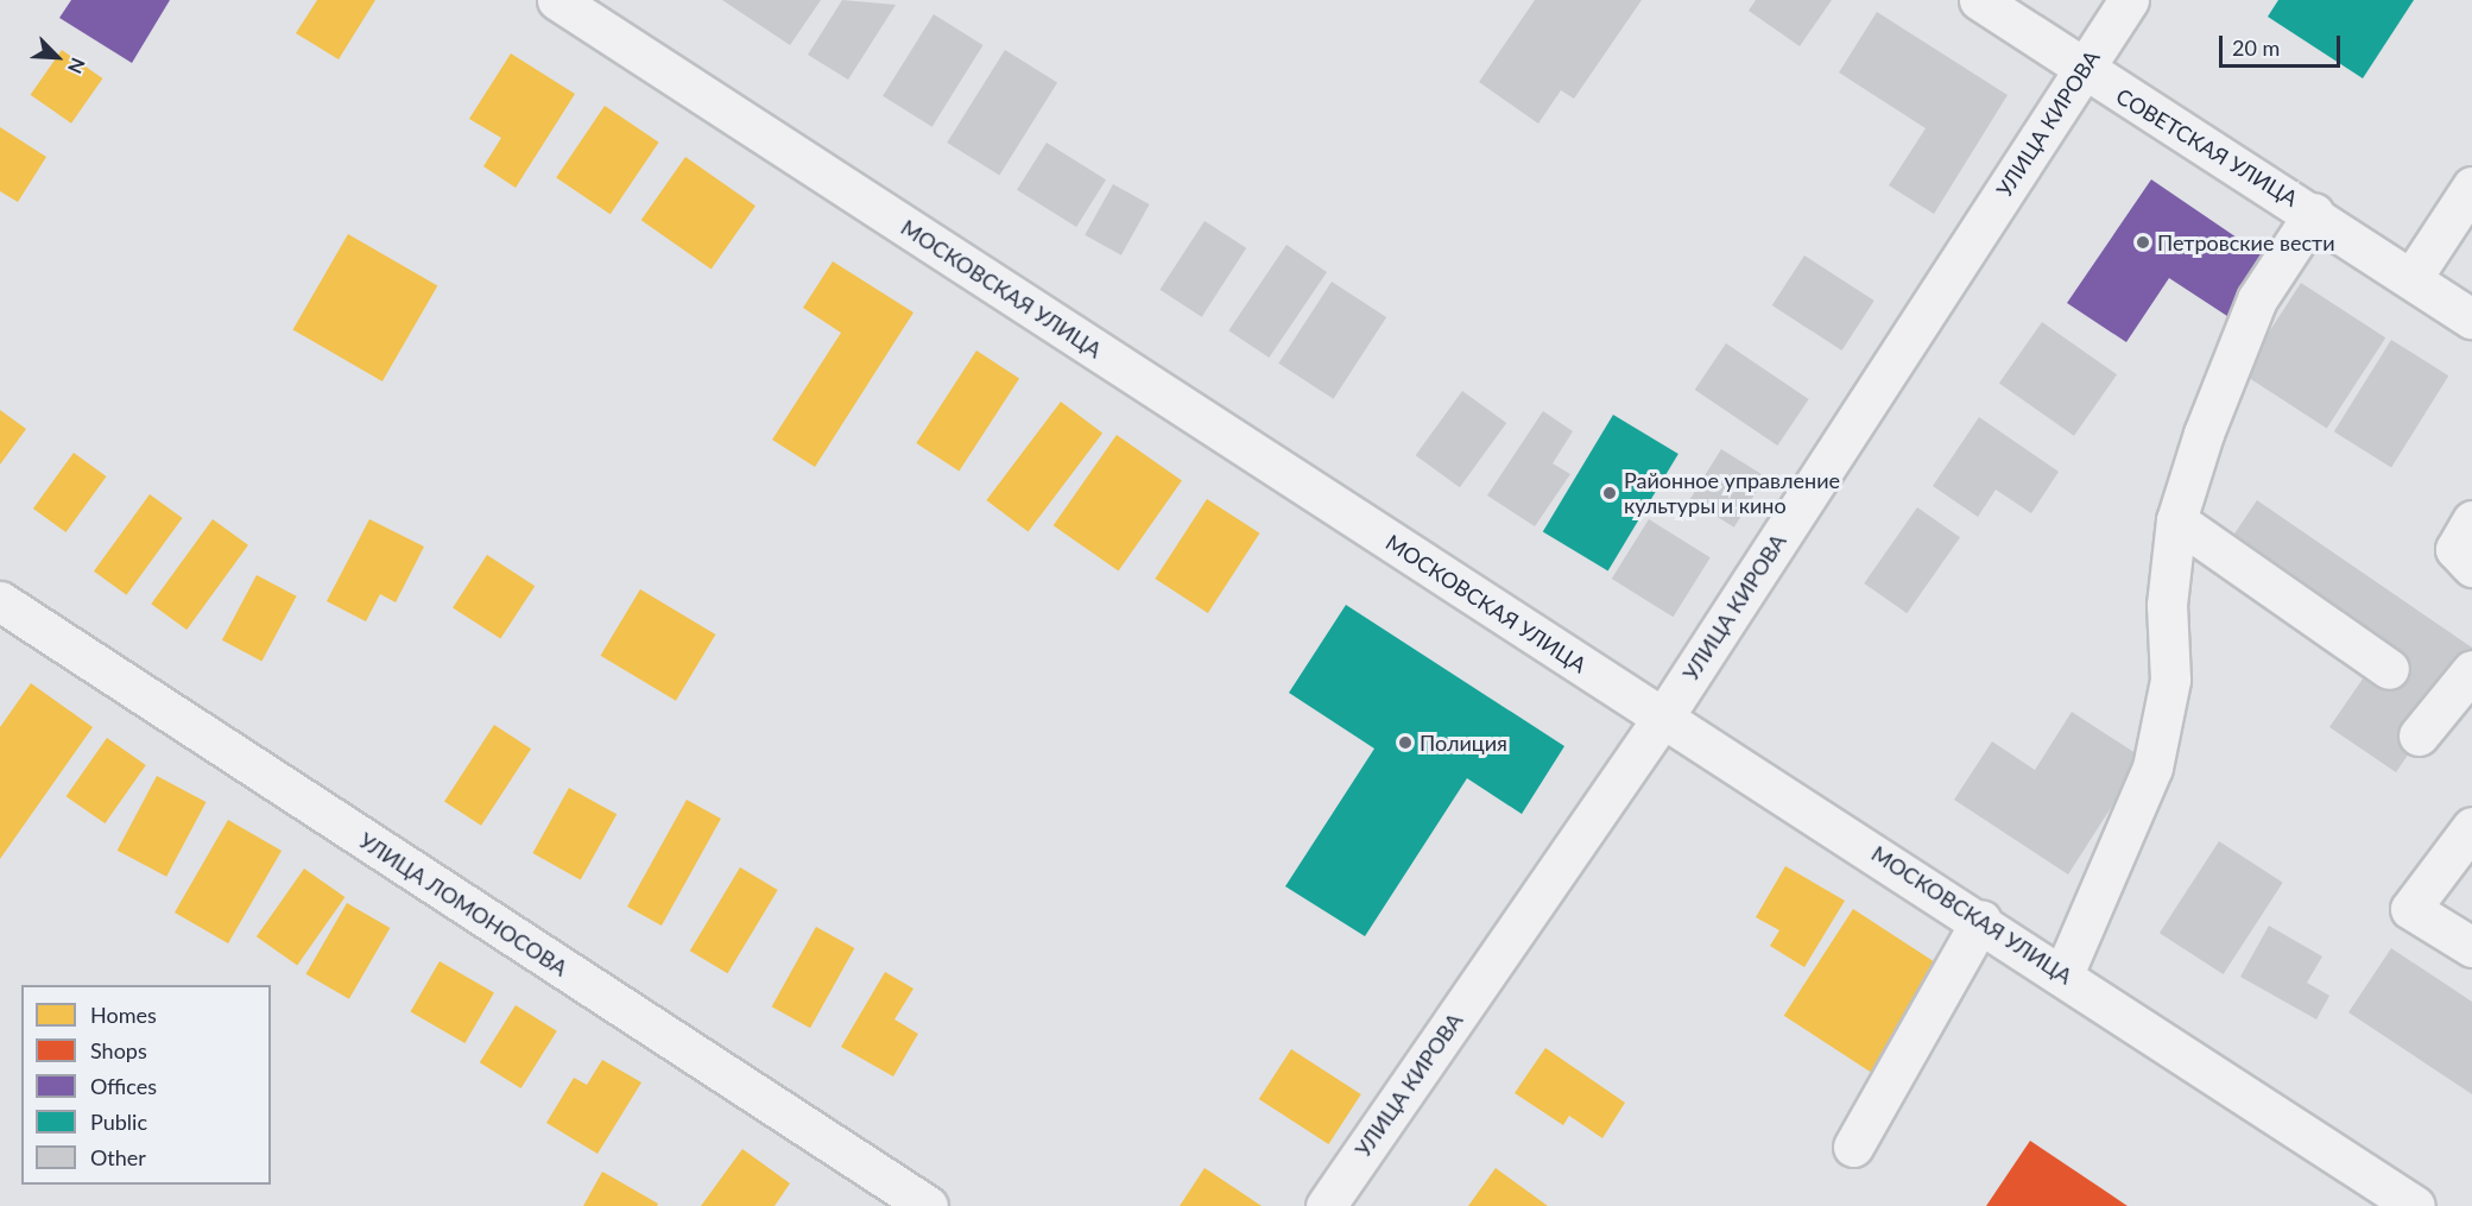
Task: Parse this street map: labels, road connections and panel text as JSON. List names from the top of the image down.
{
  "streets": {
    "street": [
      "УЛИЦА КИРОВА",
      "СОВЕТСКАЯ УЛИЦА",
      "МОСКОВСКАЯ УЛИЦА",
      "УЛИЦА ЛОМОНОСОВА"
    ]
  },
  "crossings": [
    ["УЛИЦА КИРОВА", "СОВЕТСКАЯ УЛИЦА"],
    ["УЛИЦА КИРОВА", "МОСКОВСКАЯ УЛИЦА"]
  ],
  "places": ["Петровские вести", "Районное управление культуры и кино", "Полиция"],
  "legend": [
    "Homes",
    "Shops",
    "Offices",
    "Public",
    "Other"
  ],
  "scale_bar": "20 m",
  "north": "bottom right"
}
